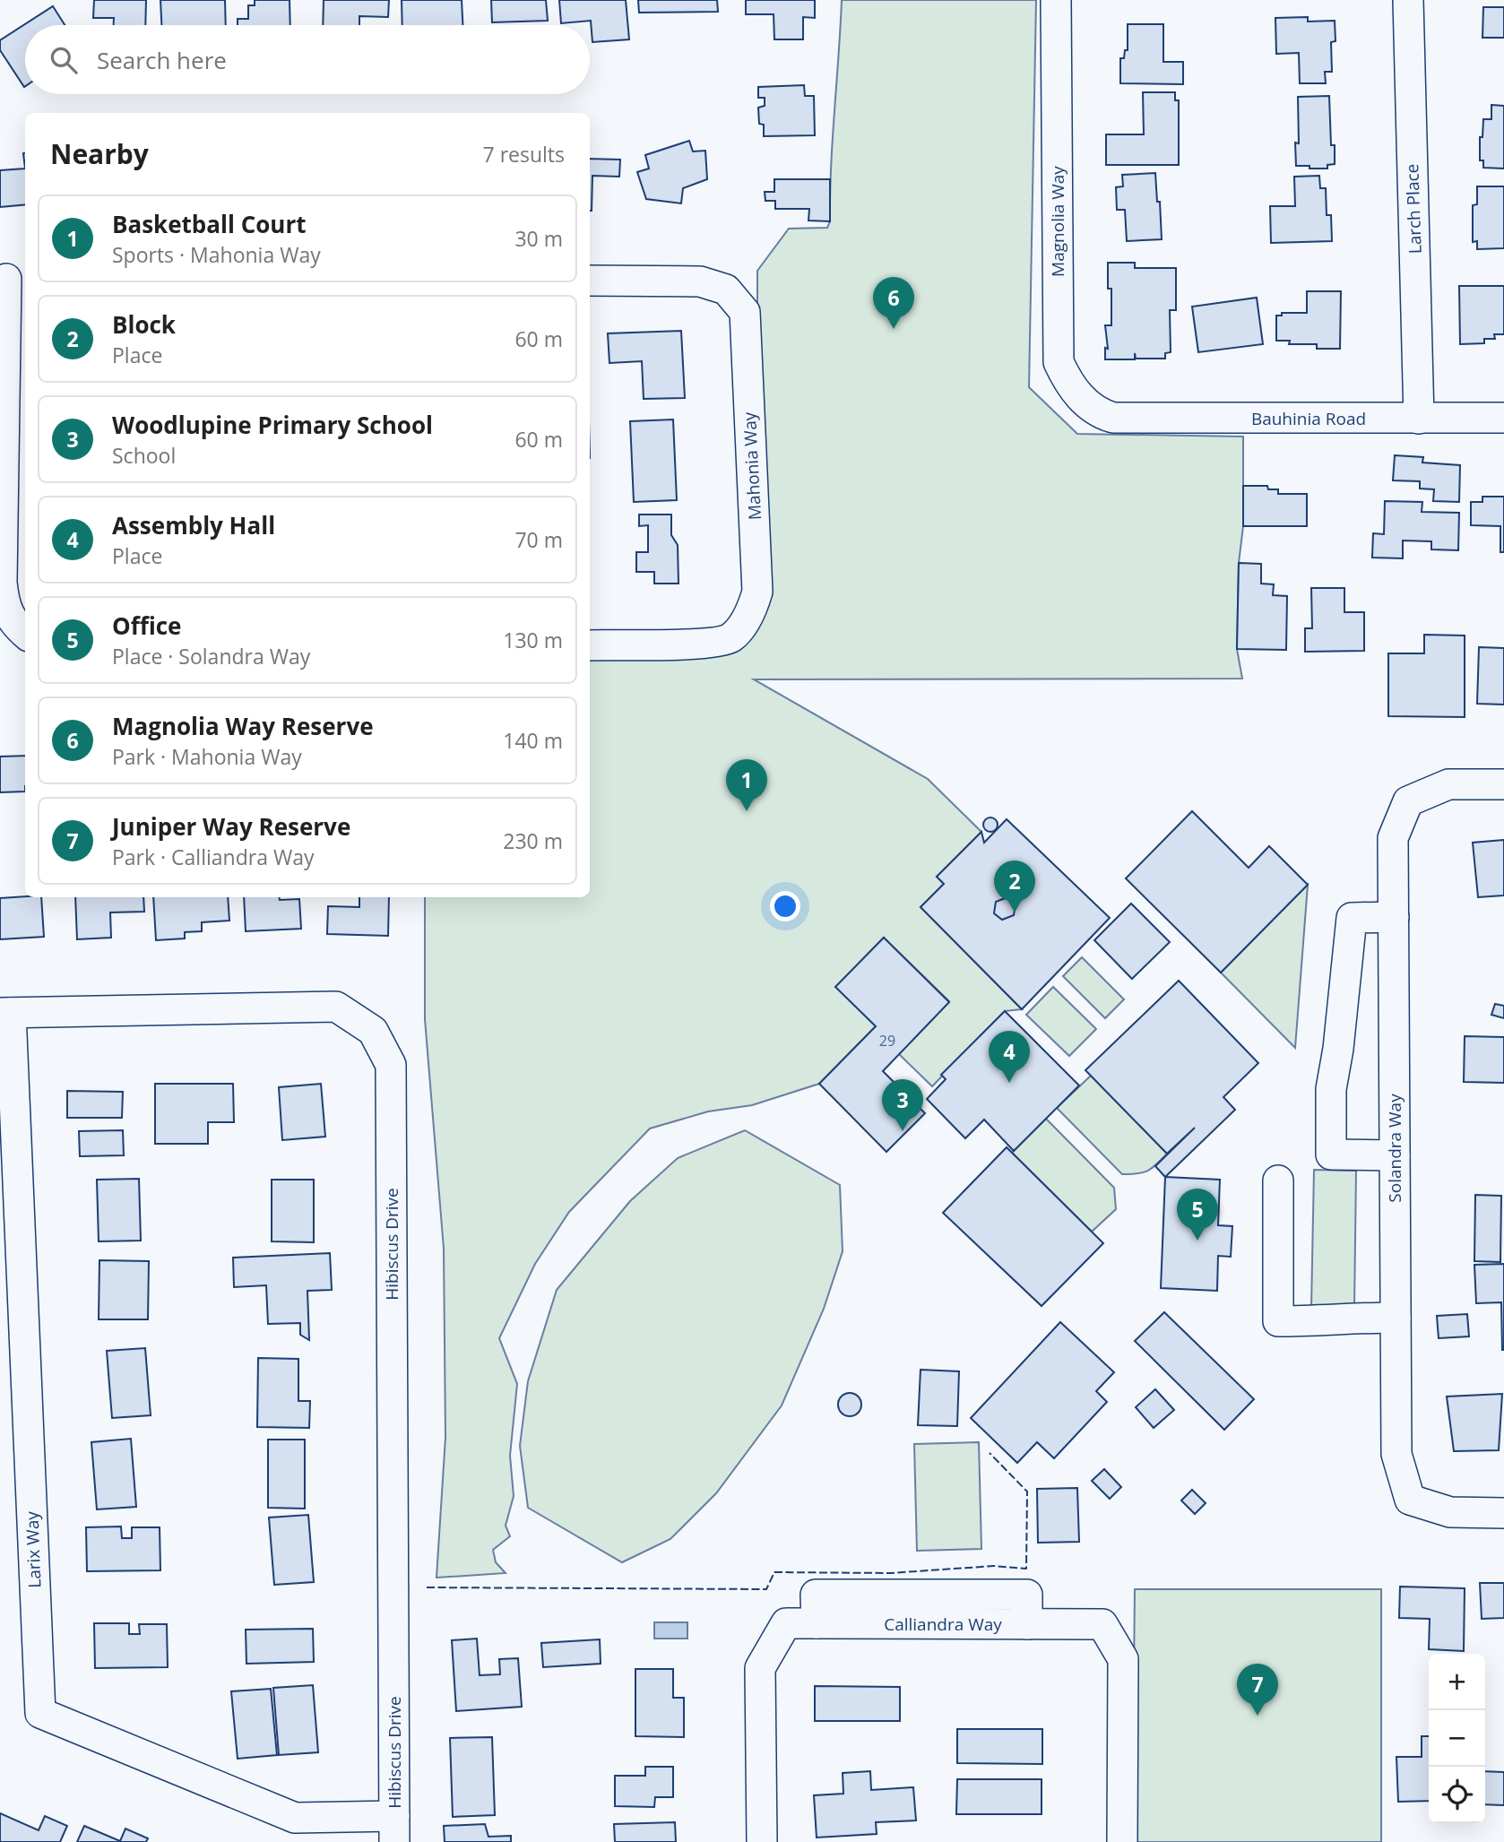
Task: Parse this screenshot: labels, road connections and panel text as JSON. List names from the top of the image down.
{
  "streets": {
    "street": [
      "Larch Place",
      "Magnolia Way",
      "Bauhinia Road",
      "Mahonia Way",
      "Solandra Way",
      "Hibiscus Drive",
      "Larix Way",
      "Calliandra Way"
    ]
  },
  "crossings": [
    ["Larch Place", "Bauhinia Road"],
    ["Magnolia Way", "Bauhinia Road"],
    ["Hibiscus Drive", "Larix Way"]
  ],
  "house_numbers": ["29"],
  "page": {
    "search": "Search here",
    "heading": ["Nearby", "7 results"],
    "list": [
      {
        "mark": "1",
        "name": "Basketball Court",
        "note": "Sports · Mahonia Way",
        "value": "30 m"
      },
      {
        "mark": "2",
        "name": "Block",
        "note": "Place",
        "value": "60 m"
      },
      {
        "mark": "3",
        "name": "Woodlupine Primary School",
        "note": "School",
        "value": "60 m"
      },
      {
        "mark": "4",
        "name": "Assembly Hall",
        "note": "Place",
        "value": "70 m"
      },
      {
        "mark": "5",
        "name": "Office",
        "note": "Place · Solandra Way",
        "value": "130 m"
      },
      {
        "mark": "6",
        "name": "Magnolia Way Reserve",
        "note": "Park · Mahonia Way",
        "value": "140 m"
      },
      {
        "mark": "7",
        "name": "Juniper Way Reserve",
        "note": "Park · Calliandra Way",
        "value": "230 m"
      }
    ],
    "pins": [
      "6",
      "1",
      "2",
      "4",
      "3",
      "5",
      "7"
    ],
    "map_buttons": ["+", "−"]
  }
}
